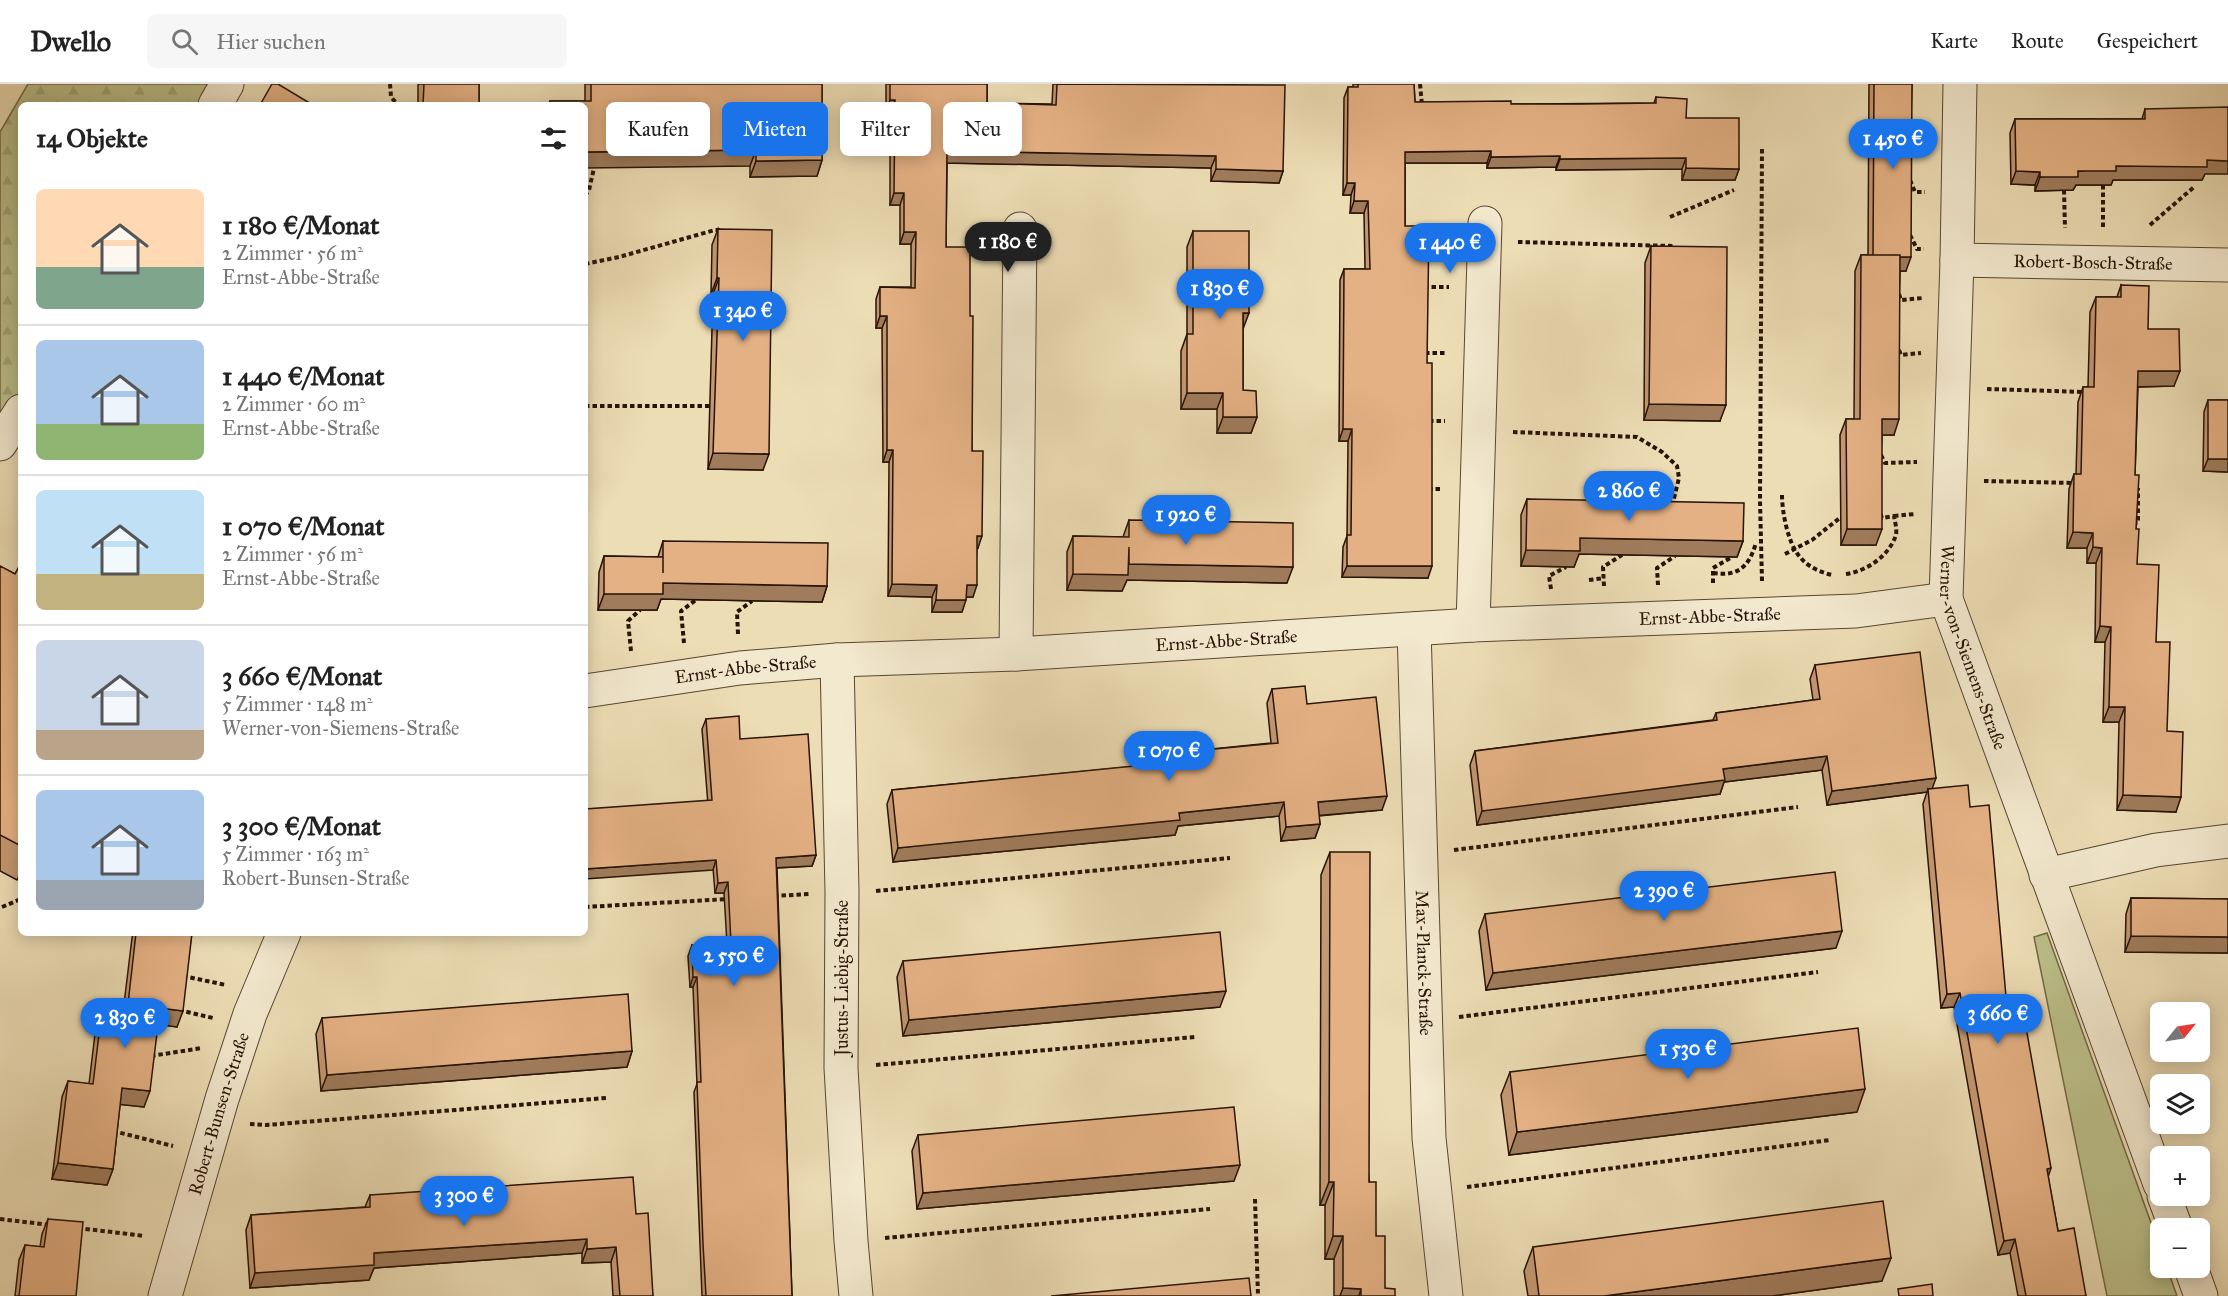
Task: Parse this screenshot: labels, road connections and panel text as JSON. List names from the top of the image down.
{
  "streets": {
    "street": [
      "Robert-Bosch-Straße",
      "Ernst-Abbe-Straße",
      "Werner-von-Siemens-Straße",
      "Max-Planck-Straße",
      "Justus-Liebig-Straße",
      "Robert-Bunsen-Straße"
    ]
  },
  "crossings": [
    ["Robert-Bosch-Straße", "Werner-von-Siemens-Straße"],
    ["Ernst-Abbe-Straße", "Werner-von-Siemens-Straße"],
    ["Ernst-Abbe-Straße", "Max-Planck-Straße"],
    ["Ernst-Abbe-Straße", "Justus-Liebig-Straße"]
  ],
  "north": "top right",
  "page": {
    "header": "Dwello",
    "search": "Hier suchen",
    "nav": ["Karte", "Route", "Gespeichert"],
    "chip": [
      "Kaufen",
      "Mieten",
      "Filter",
      "Neu"
    ],
    "heading": "14 Objekte",
    "price": [
      "1 450 €",
      "1 180 €",
      "1 440 €",
      "1 830 €",
      "1 340 €",
      "2 860 €",
      "1 920 €",
      "1 070 €",
      "2 390 €",
      "2 550 €",
      "3 660 €",
      "2 830 €",
      "1 530 €",
      "3 300 €"
    ],
    "list": [
      {
        "name": "1 180 €/Monat",
        "note": "2 Zimmer · 56 m² · Ernst-Abbe-Straße"
      },
      {
        "name": "1 440 €/Monat",
        "note": "2 Zimmer · 60 m² · Ernst-Abbe-Straße"
      },
      {
        "name": "1 070 €/Monat",
        "note": "2 Zimmer · 56 m² · Ernst-Abbe-Straße"
      },
      {
        "name": "3 660 €/Monat",
        "note": "5 Zimmer · 148 m² · Werner-von-Siemens-Straße"
      },
      {
        "name": "3 300 €/Monat",
        "note": "5 Zimmer · 163 m² · Robert-Bunsen-Straße"
      }
    ],
    "map_buttons": ["+", "−"]
  }
}
